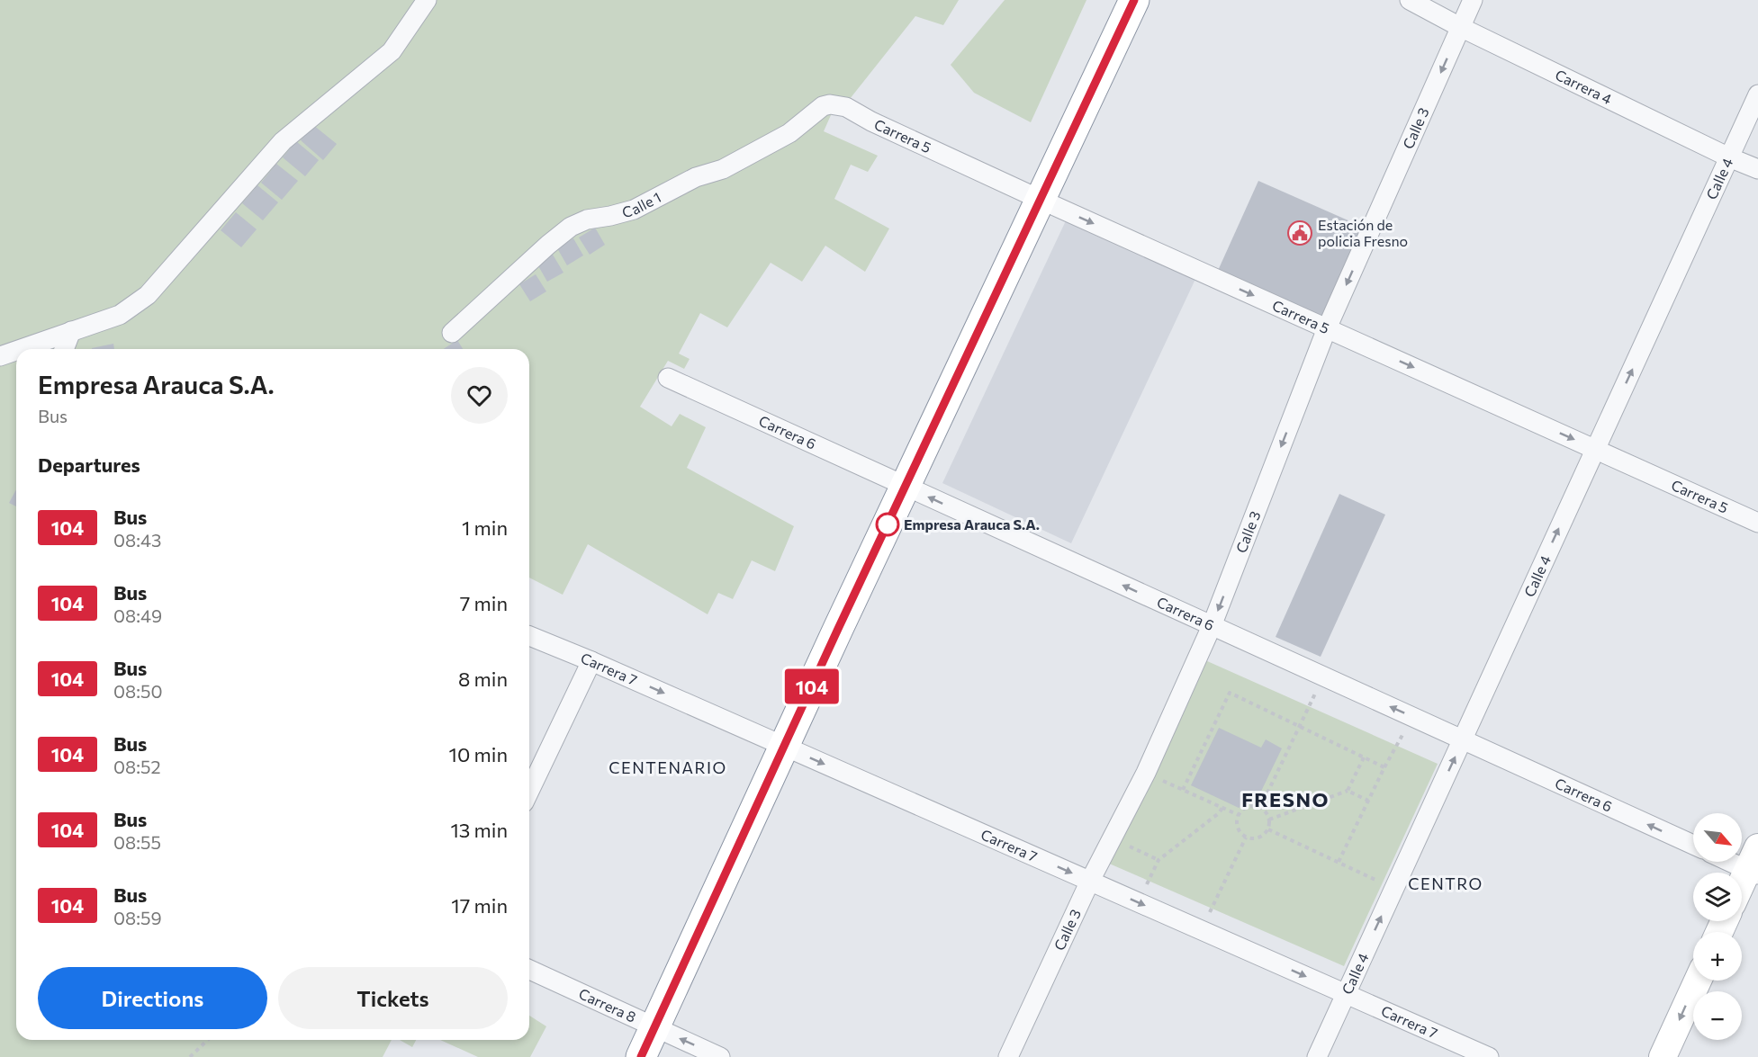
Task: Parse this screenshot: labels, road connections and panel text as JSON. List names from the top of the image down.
{
  "streets": {
    "street": [
      "Carrera 4",
      "Calle 3",
      "Carrera 5",
      "Calle 4",
      "Calle 1",
      "Carrera 6",
      "Carrera 7",
      "Carrera 8"
    ]
  },
  "crossings": [
    ["Carrera 4", "Calle 3"],
    ["Carrera 4", "Calle 4"],
    ["Calle 3", "Carrera 5"],
    ["Calle 3", "Carrera 6"],
    ["Calle 3", "Carrera 7"],
    ["Carrera 5", "Calle 4"],
    ["Carrera 5", "Calle 1"],
    ["Calle 4", "Carrera 6"],
    ["Calle 4", "Carrera 7"]
  ],
  "one_way": [
    "Calle 3",
    "Carrera 5",
    "Calle 4",
    "Carrera 6",
    "Carrera 7"
  ],
  "districts": ["CENTENARIO", "FRESNO", "CENTRO"],
  "places": {
    "public building": ["Estación de policia Fresno"],
    "other": ["Empresa Arauca S.A."]
  },
  "lines": ["bus line 104"],
  "north": "bottom right",
  "page": {
    "on_map": "104",
    "heading": [
      ["Empresa Arauca S.A.", "Bus"],
      "Departures"
    ],
    "list": [
      {
        "mark": "104",
        "name": "Bus",
        "note": "08:43",
        "value": "1 min"
      },
      {
        "mark": "104",
        "name": "Bus",
        "note": "08:49",
        "value": "7 min"
      },
      {
        "mark": "104",
        "name": "Bus",
        "note": "08:50",
        "value": "8 min"
      },
      {
        "mark": "104",
        "name": "Bus",
        "note": "08:52",
        "value": "10 min"
      },
      {
        "mark": "104",
        "name": "Bus",
        "note": "08:55",
        "value": "13 min"
      },
      {
        "mark": "104",
        "name": "Bus",
        "note": "08:59",
        "value": "17 min"
      }
    ],
    "map_buttons": ["+", "−"],
    "buttons": ["Directions", "Tickets"]
  }
}
